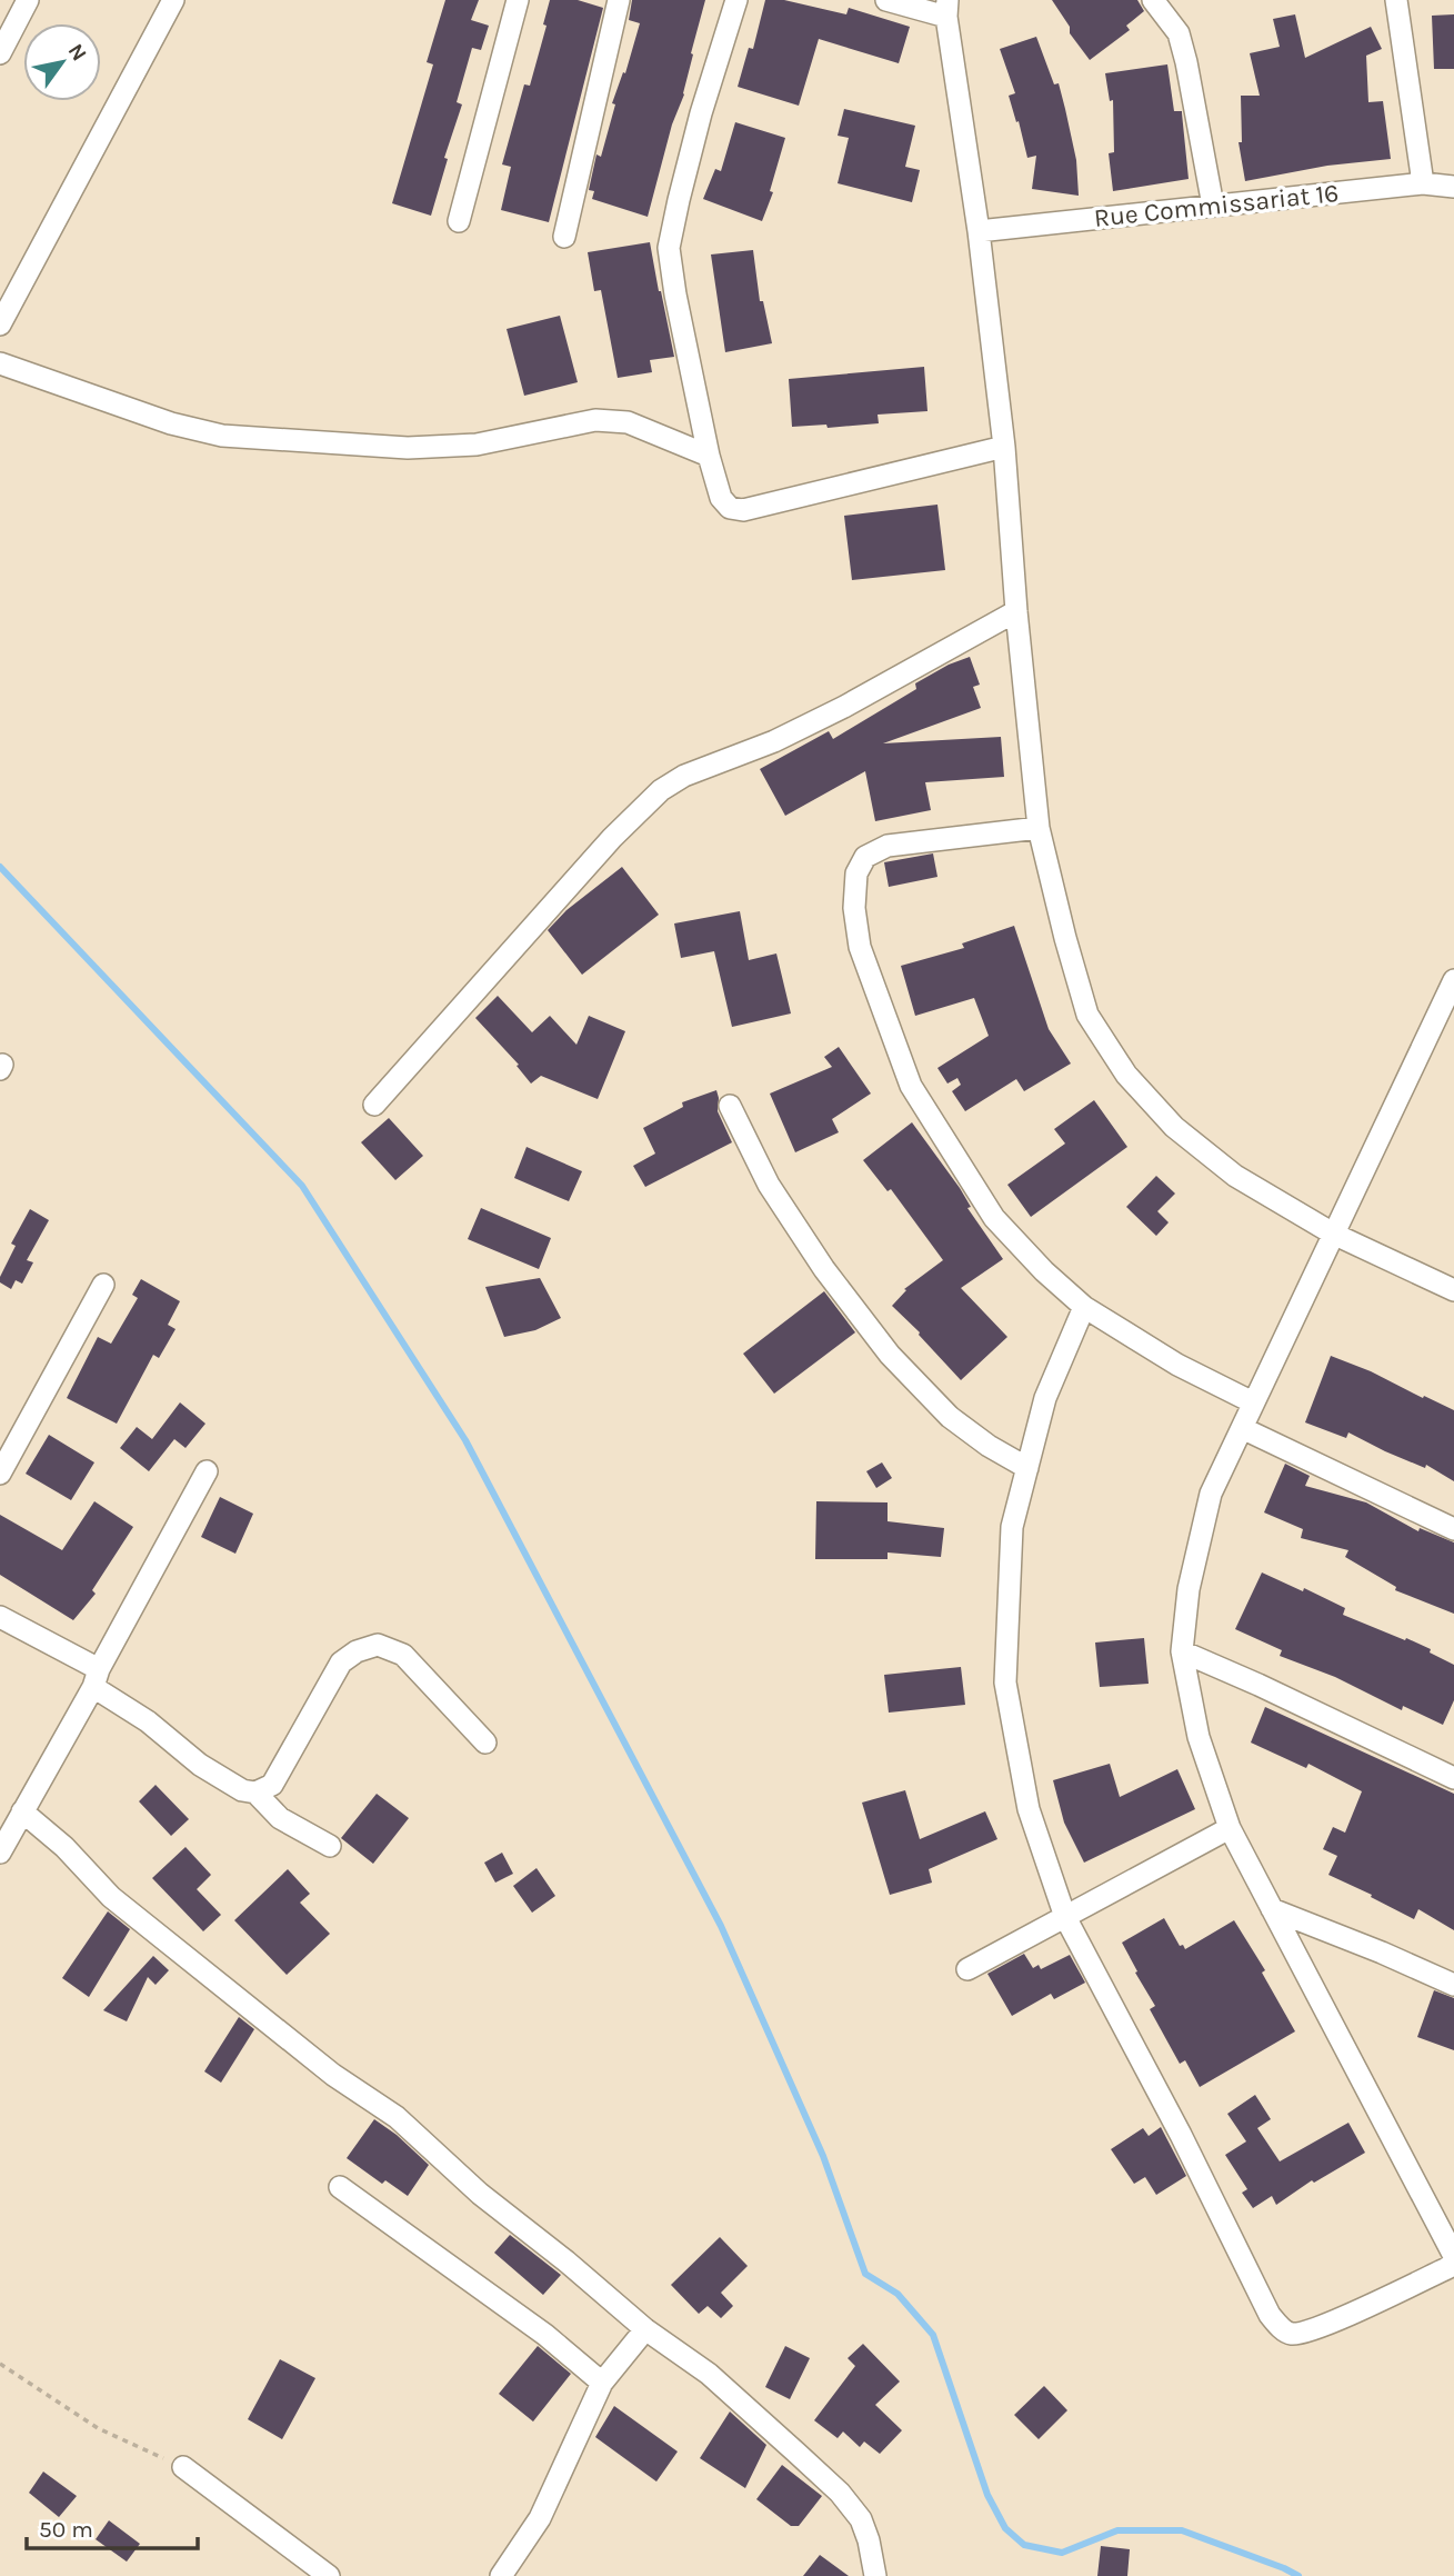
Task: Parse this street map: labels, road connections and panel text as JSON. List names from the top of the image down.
{
  "streets": {
    "street": ["Rue Commissariat 16"]
  },
  "scale_bar": "50 m",
  "north": "top right"
}
